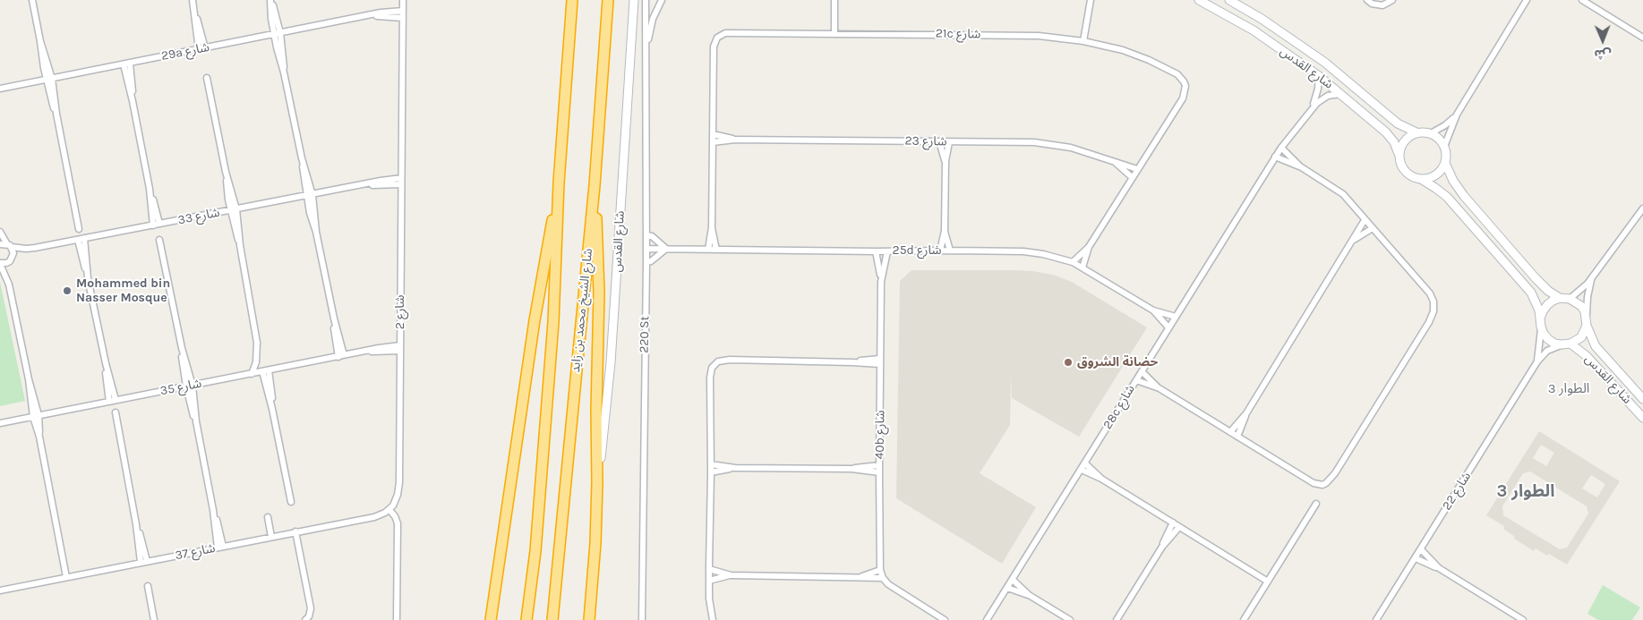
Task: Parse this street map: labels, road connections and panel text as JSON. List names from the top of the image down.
{
  "streets": {
    "highway": ["شارع الشيخ محمد بن زايد"],
    "main road": ["شارع القدس"],
    "street": [
      "21c شارع",
      "29a شارع",
      "شارع 23",
      "شارع 33",
      "25d شارع",
      "شارع 2",
      "220 St",
      "شارع 35",
      "28c شارع",
      "40b شارع",
      "شارع 22",
      "شارع 37"
    ]
  },
  "crossings": [
    ["21c شارع", "شارع 23"],
    ["29a شارع", "شارع 2"],
    ["شارع القدس", "28c شارع"],
    ["شارع القدس", "شارع 22"],
    ["شارع 33", "شارع 2"],
    ["25d شارع", "220 St"],
    ["25d شارع", "28c شارع"],
    ["25d شارع", "40b شارع"],
    ["شارع 2", "شارع 35"],
    ["شارع 2", "شارع 37"]
  ],
  "districts": ["الطوار 3", "الطوار 3"],
  "places": ["Mohammed bin Nasser Mosque", "حضانة الشروق"],
  "north": "bottom"
}
